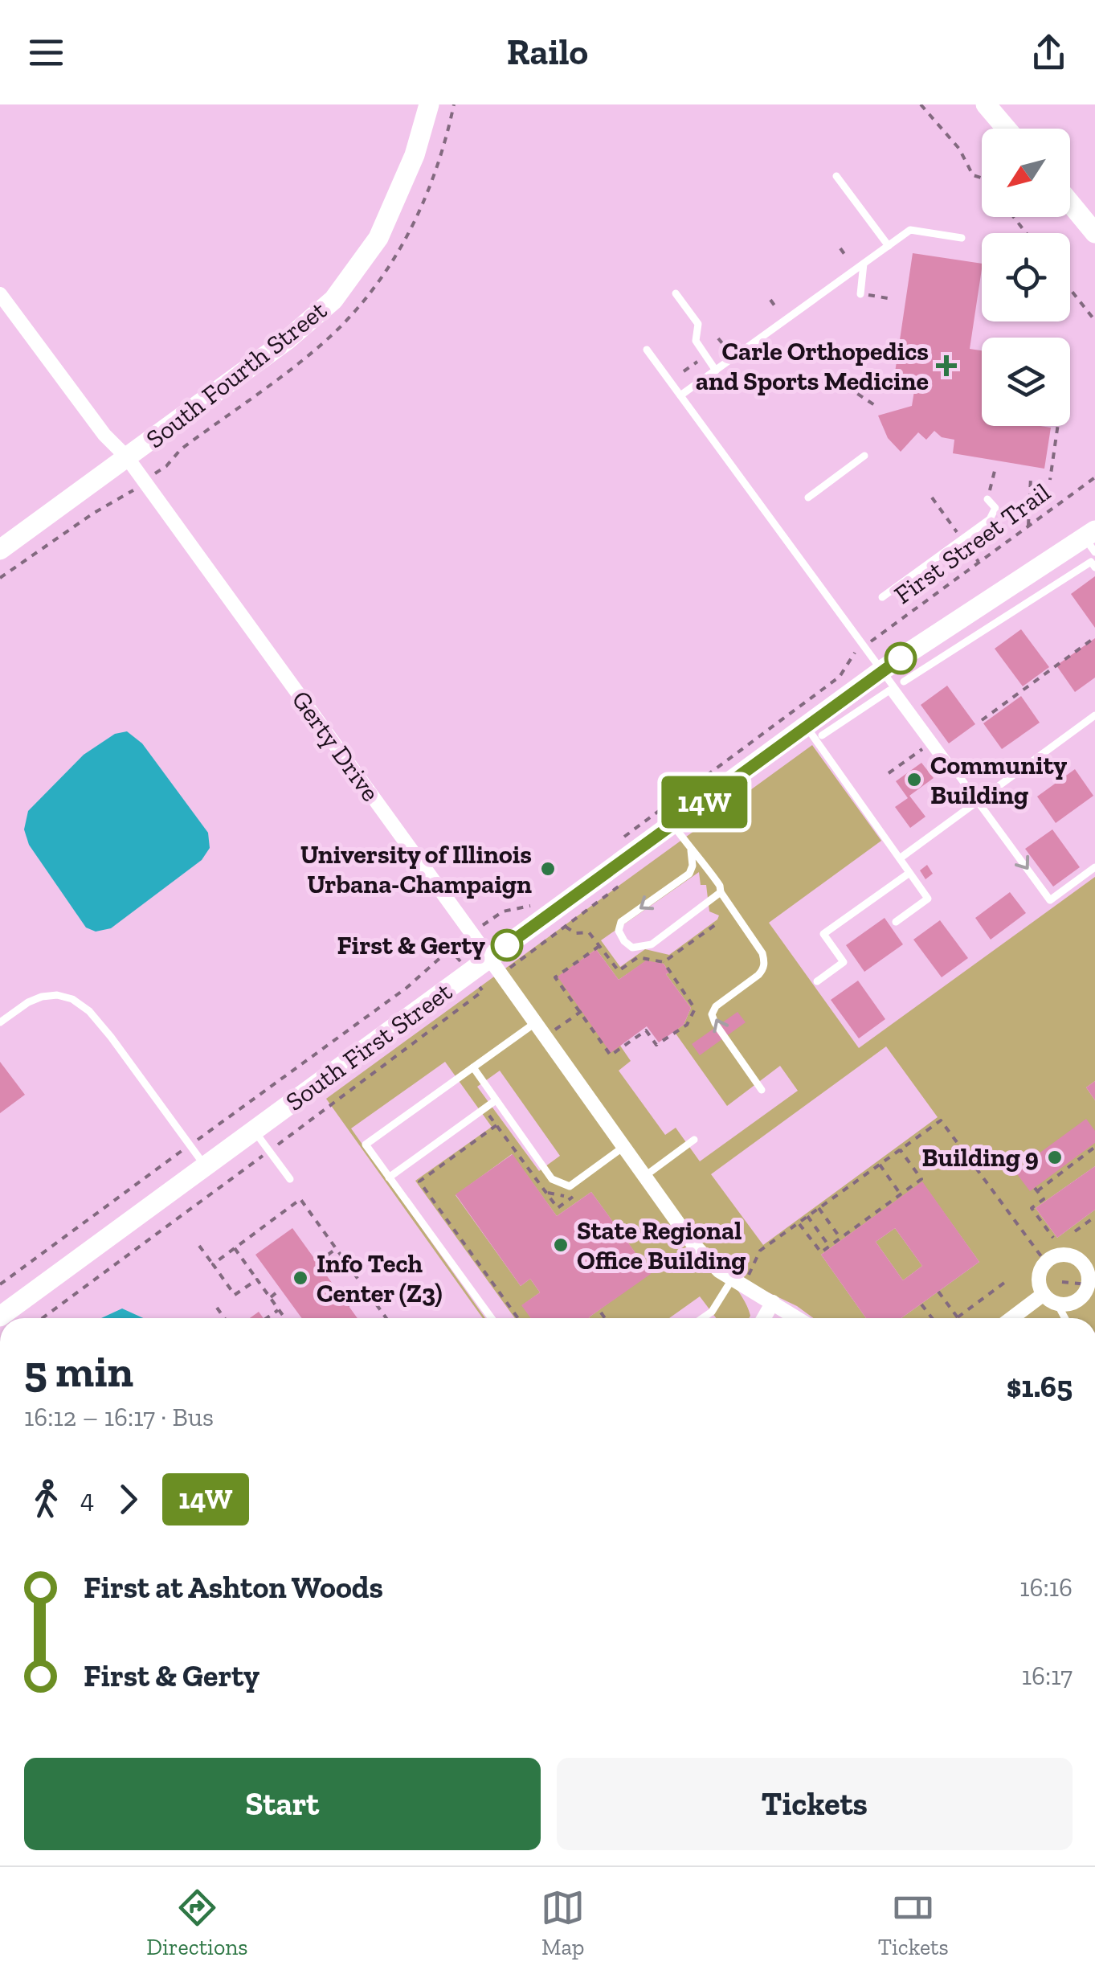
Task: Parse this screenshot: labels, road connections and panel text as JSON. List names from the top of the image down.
{
  "streets": {
    "street": ["South Fourth Street", "Gerty Drive", "South First Street"],
    "path": ["First Street Trail"]
  },
  "crossings": [
    ["South Fourth Street", "Gerty Drive"],
    ["Gerty Drive", "South First Street"]
  ],
  "places": {
    "health": ["Carle Orthopedics and Sports Medicine"],
    "other": [
      "Community Building",
      "University of Illinois Urbana-Champaign",
      "First & Gerty",
      "Building 9",
      "State Regional Office Building",
      "Info Tech Center (Z3)"
    ]
  },
  "lines": ["bus line 14W"],
  "north": "bottom left",
  "page": {
    "header": "Railo",
    "on_map": "14W",
    "heading": ["5 min", "16:12 – 16:17 · Bus", "$1.65"],
    "legs": ["4", "14W"],
    "list": [
      {
        "name": "First at Ashton Woods",
        "value": "16:16"
      },
      {
        "name": "First & Gerty",
        "value": "16:17"
      }
    ],
    "buttons": ["Start", "Tickets"],
    "tabs": ["Directions", "Map", "Tickets"]
  }
}
